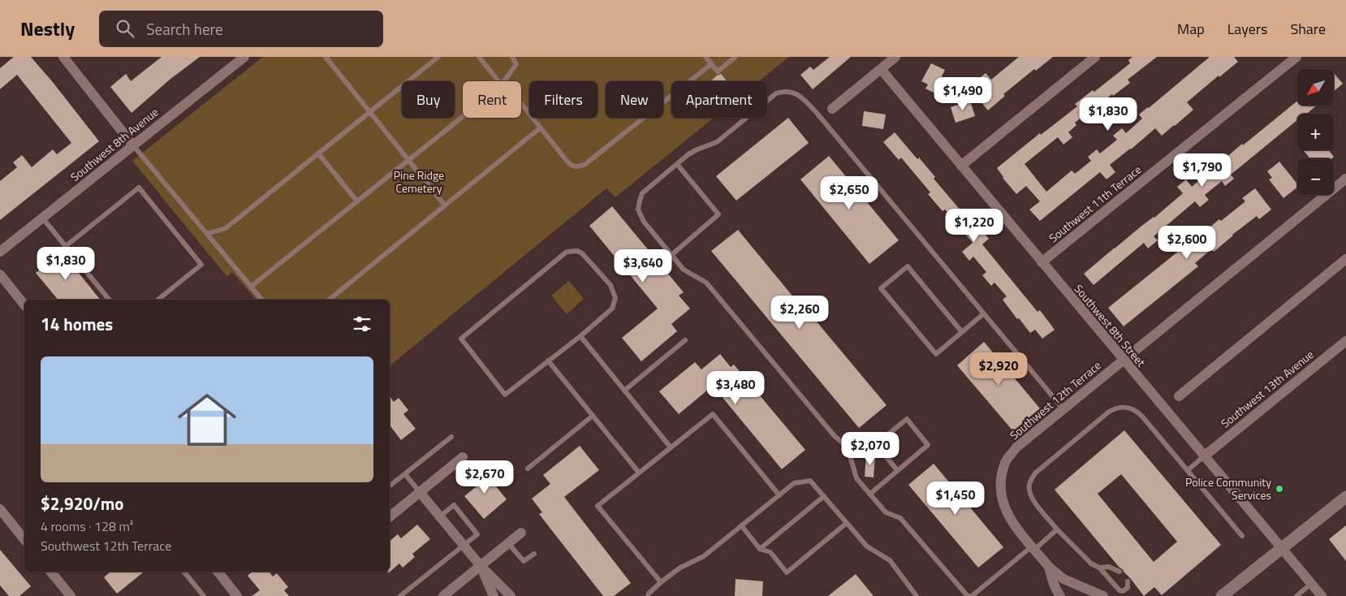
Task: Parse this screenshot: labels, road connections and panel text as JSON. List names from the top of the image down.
{
  "streets": {
    "street": [
      "Southwest 8th Avenue",
      "Southwest 11th Terrace",
      "Southwest 8th Street",
      "Southwest 13th Avenue",
      "Southwest 12th Terrace"
    ]
  },
  "crossings": [
    ["Southwest 11th Terrace", "Southwest 8th Street"],
    ["Southwest 8th Street", "Southwest 13th Avenue"],
    ["Southwest 8th Street", "Southwest 12th Terrace"]
  ],
  "parks": ["Pine Ridge Cemetery"],
  "places": ["Police Community Services"],
  "north": "bottom left",
  "page": {
    "header": "Nestly",
    "search": "Search here",
    "nav": ["Map", "Layers", "Share"],
    "map_buttons": ["+", "−"],
    "price": [
      "$1,490",
      "$1,830",
      "$1,790",
      "$2,650",
      "$1,220",
      "$2,600",
      "$1,830",
      "$3,640",
      "$2,260",
      "$2,920",
      "$3,480",
      "$2,070",
      "$2,670",
      "$1,450"
    ],
    "chip": [
      "Buy",
      "Rent",
      "Filters",
      "New",
      "Apartment"
    ],
    "heading": "14 homes",
    "list": [
      {
        "name": "$2,920/mo",
        "note": "4 rooms · 128 m² · Southwest 12th Terrace"
      }
    ]
  }
}
